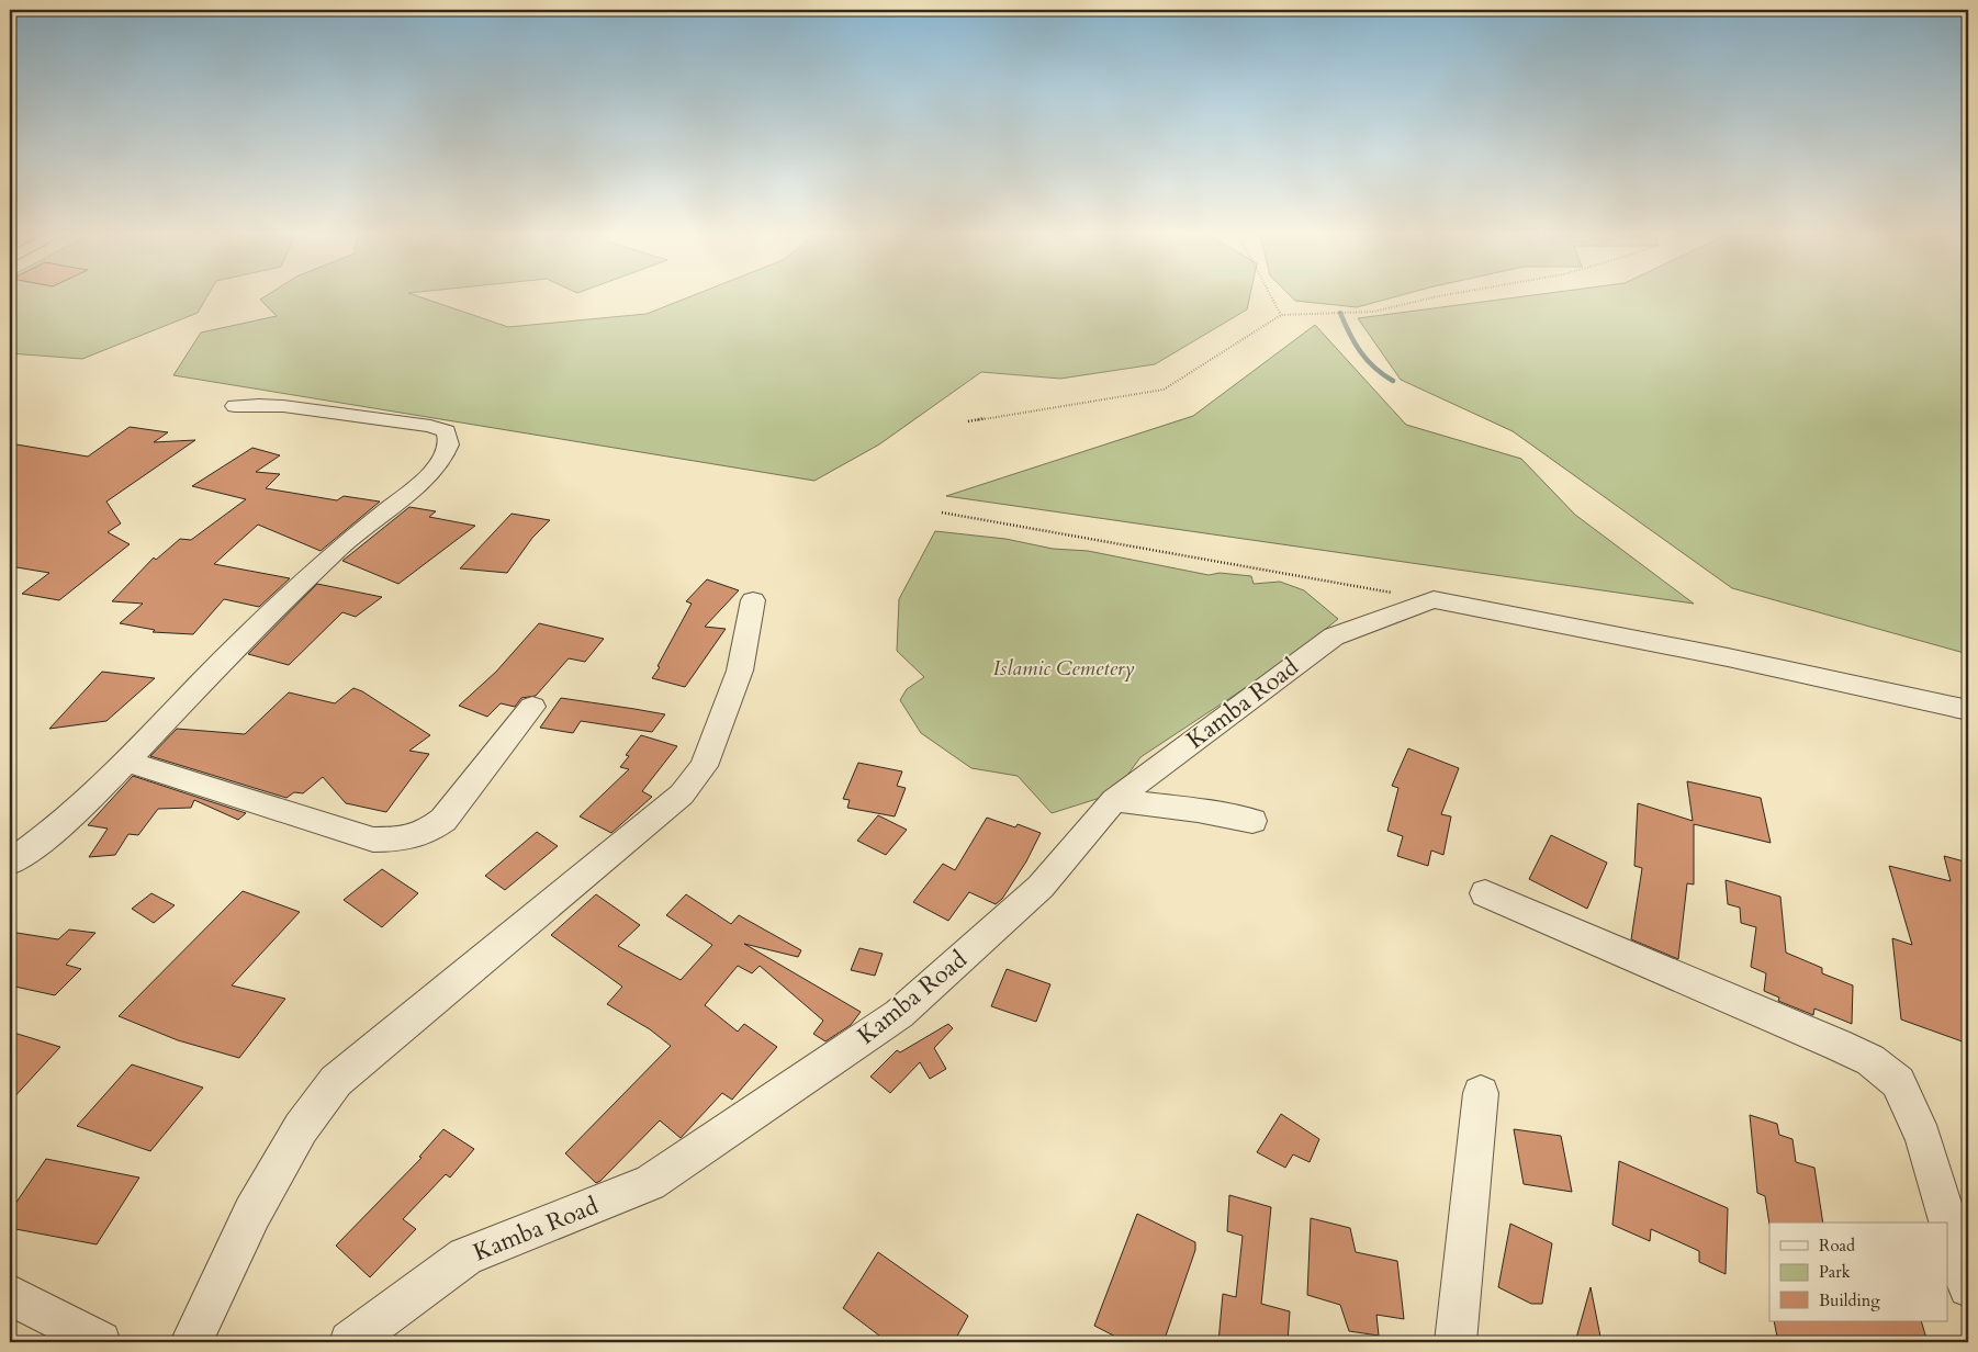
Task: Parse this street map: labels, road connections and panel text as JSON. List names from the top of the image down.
{
  "streets": {
    "street": ["Kamba Road"]
  },
  "parks": ["Islamic Cemetery"],
  "legend": ["Road", "Park", "Building"]
}
